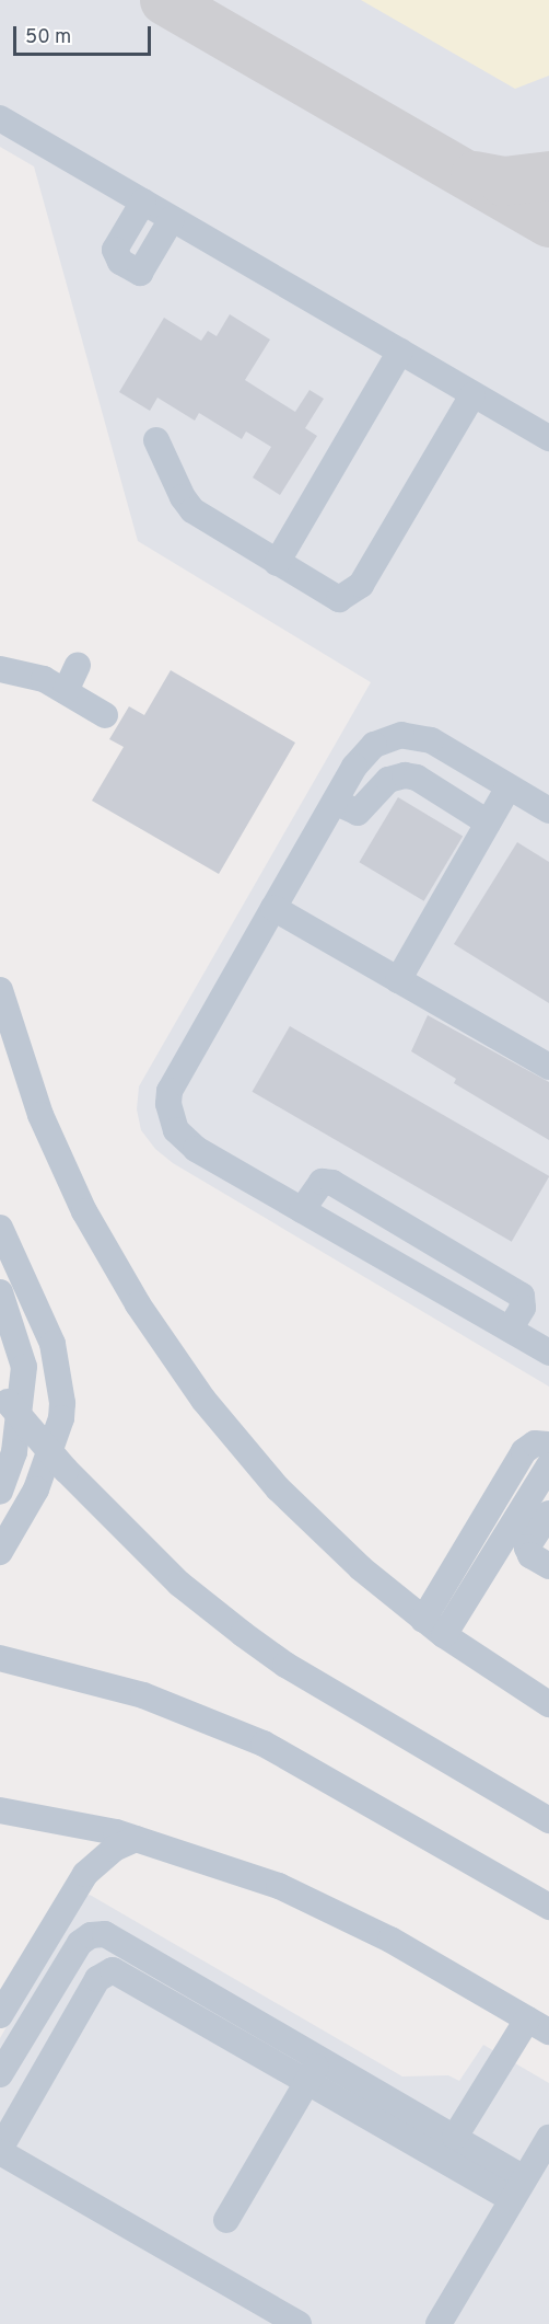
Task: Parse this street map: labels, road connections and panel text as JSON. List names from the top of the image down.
{
  "scale_bar": "50 m"
}
